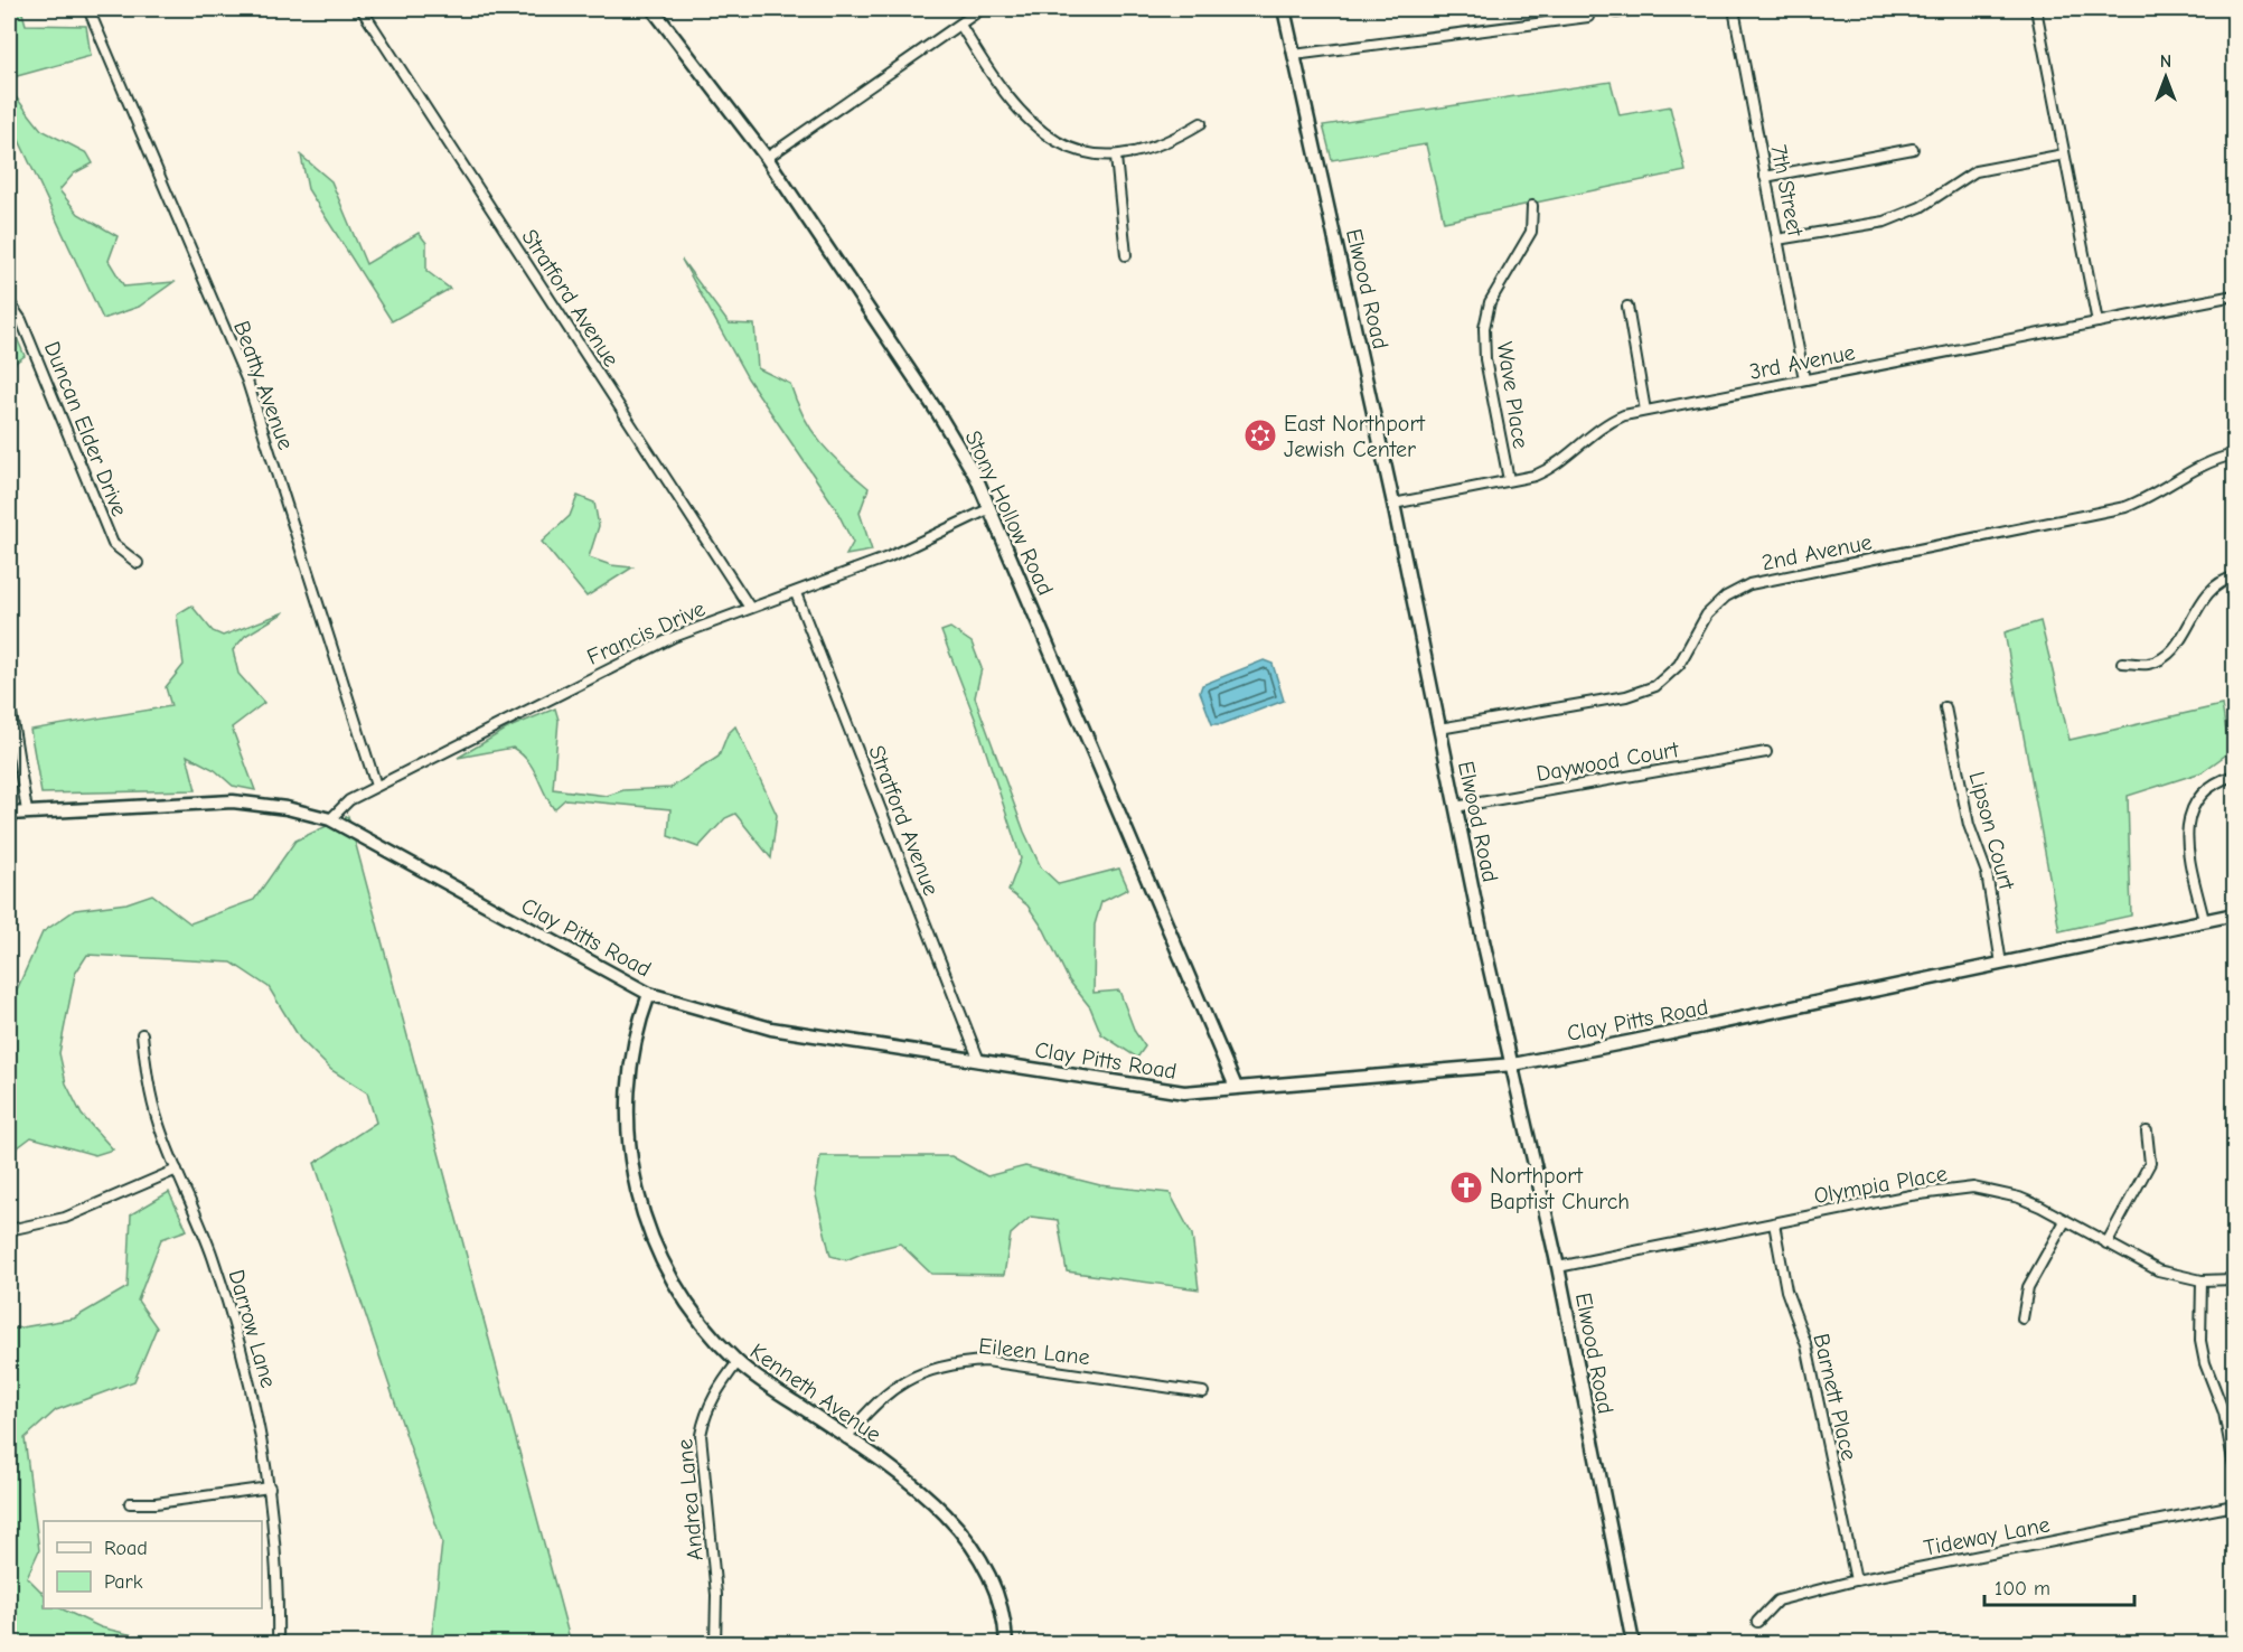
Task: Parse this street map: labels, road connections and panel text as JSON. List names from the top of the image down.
{
  "streets": {
    "street": [
      "7th Street",
      "Elwood Road",
      "Stratford Avenue",
      "3rd Avenue",
      "Beatty Avenue",
      "Wave Place",
      "Duncan Elder Drive",
      "Stony Hollow Road",
      "2nd Avenue",
      "Francis Drive",
      "Daywood Court",
      "Lipson Court",
      "Clay Pitts Road",
      "Olympia Place",
      "Darrow Lane",
      "Eileen Lane",
      "Kenneth Avenue",
      "Barnett Place",
      "Andrea Lane",
      "Tideway Lane"
    ]
  },
  "crossings": [
    ["7th Street", "3rd Avenue"],
    ["Elwood Road", "3rd Avenue"],
    ["Elwood Road", "2nd Avenue"],
    ["Elwood Road", "Daywood Court"],
    ["Elwood Road", "Clay Pitts Road"],
    ["Elwood Road", "Olympia Place"],
    ["Stratford Avenue", "Francis Drive"],
    ["Stratford Avenue", "Clay Pitts Road"],
    ["3rd Avenue", "Wave Place"],
    ["Beatty Avenue", "Francis Drive"],
    ["Stony Hollow Road", "Francis Drive"],
    ["Stony Hollow Road", "Clay Pitts Road"],
    ["Francis Drive", "Clay Pitts Road"],
    ["Lipson Court", "Clay Pitts Road"],
    ["Clay Pitts Road", "Kenneth Avenue"],
    ["Olympia Place", "Barnett Place"],
    ["Eileen Lane", "Kenneth Avenue"],
    ["Kenneth Avenue", "Andrea Lane"],
    ["Barnett Place", "Tideway Lane"]
  ],
  "places": {
    "synagogue": ["East Northport Jewish Center"],
    "church": ["Northport Baptist Church"]
  },
  "legend": ["Road", "Park"],
  "scale_bar": "100 m",
  "north": "top"
}
